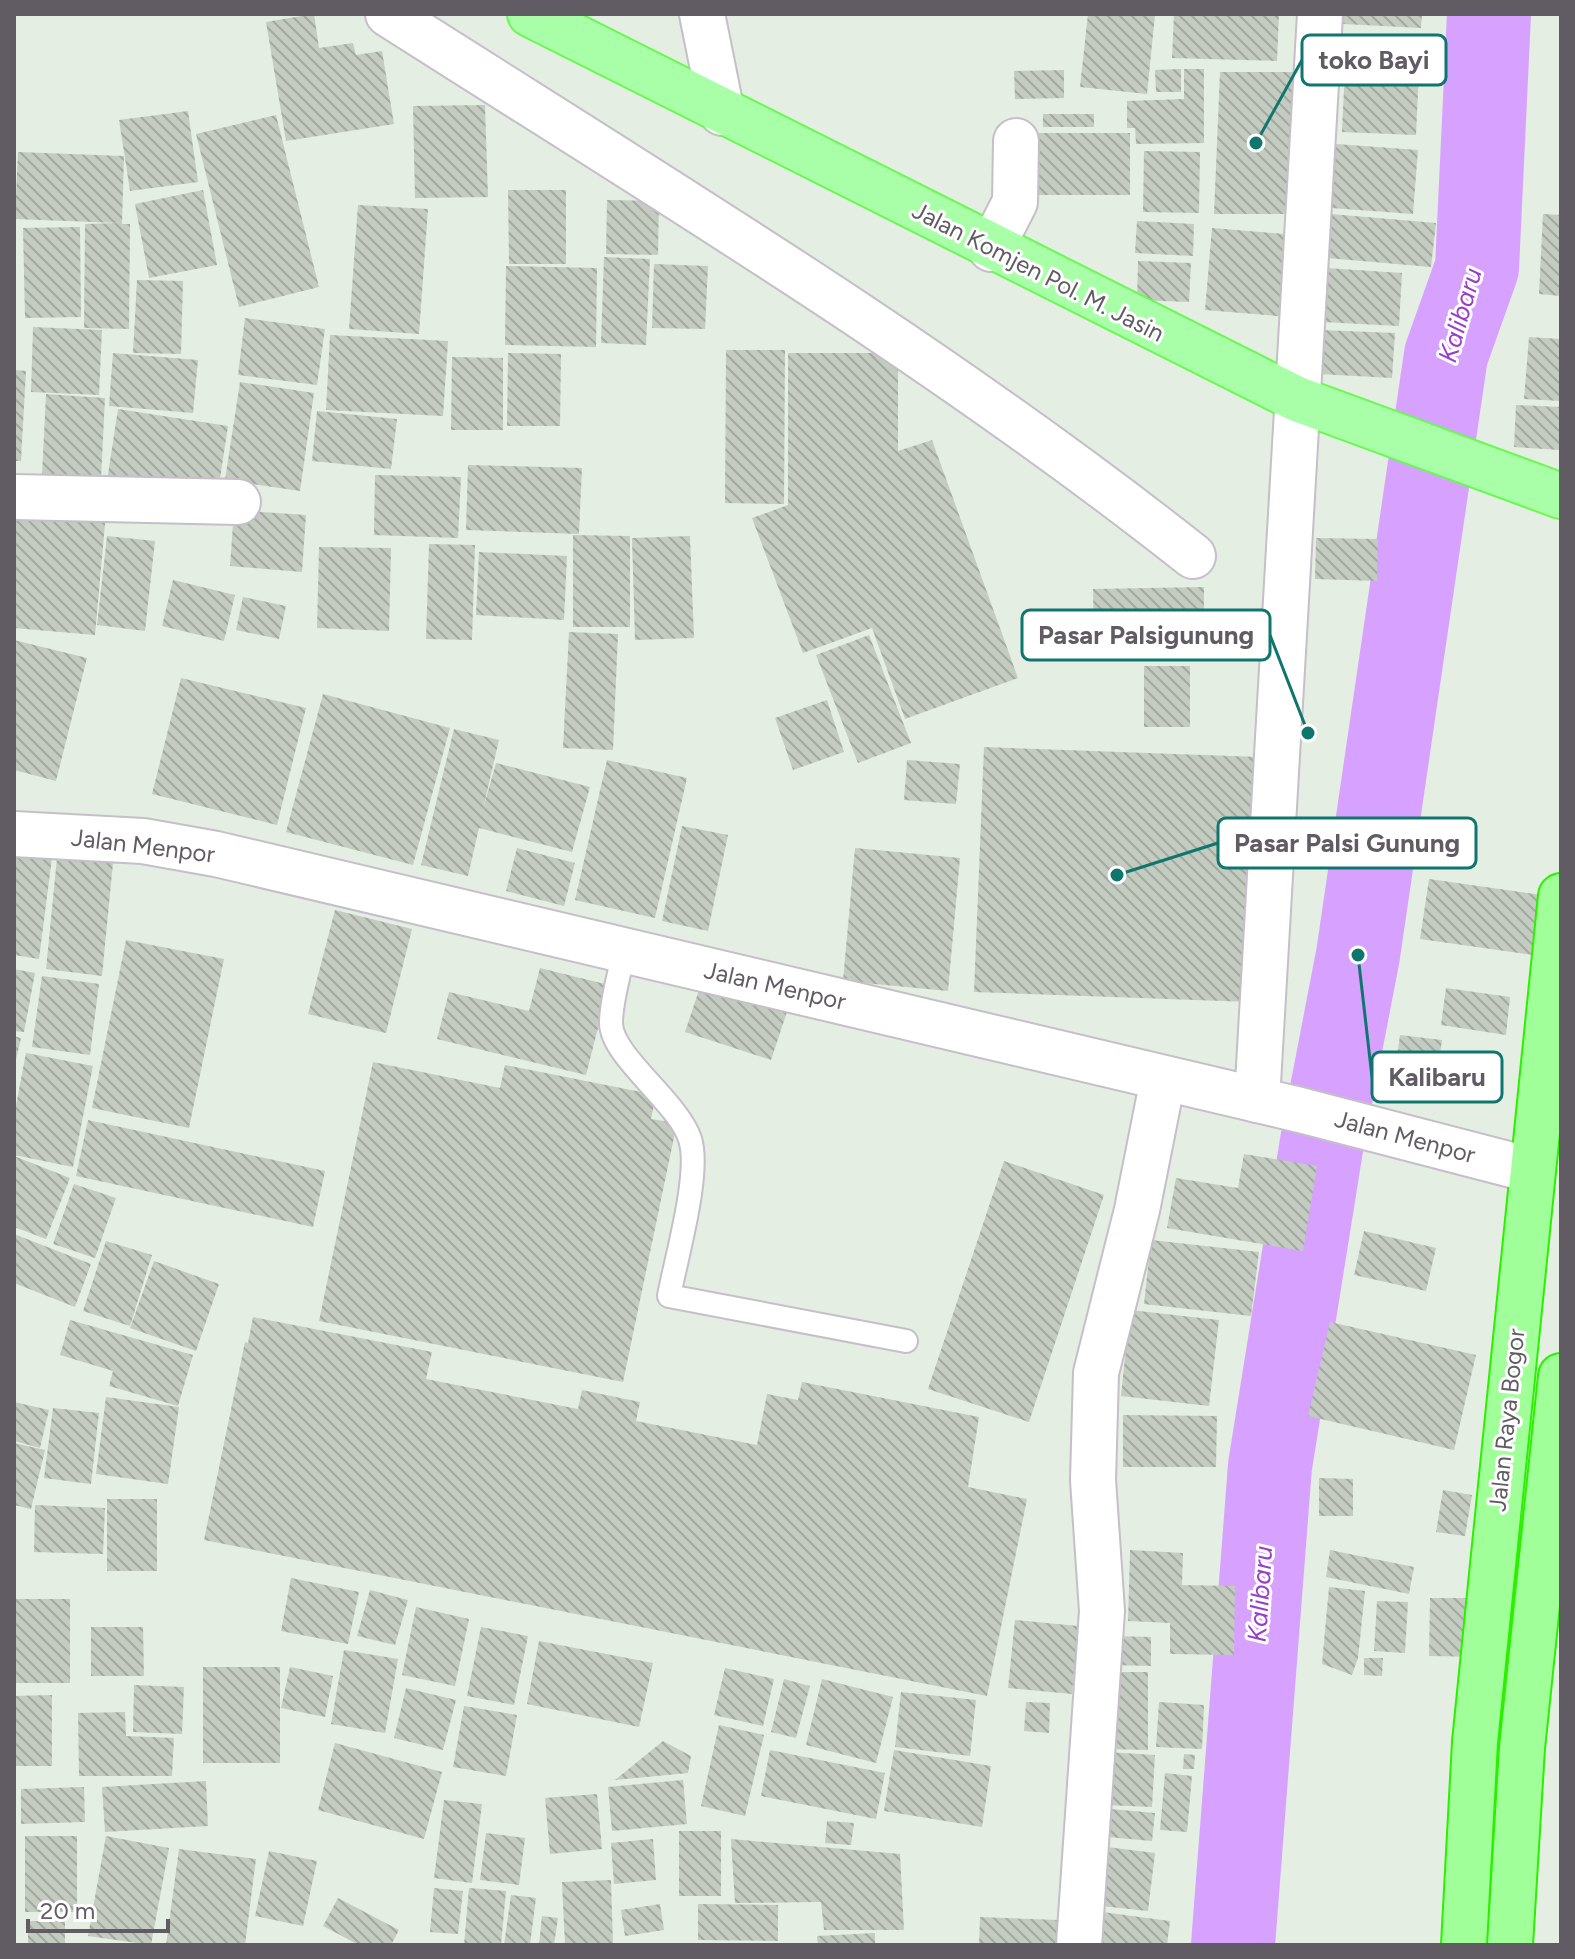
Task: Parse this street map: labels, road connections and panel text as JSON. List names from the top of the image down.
{
  "streets": {
    "highway": ["Jalan Raya Bogor"],
    "main road": ["Jalan Komjen Pol. M. Jasin"],
    "street": ["Jalan Menpor"]
  },
  "crossings": [
    ["Jalan Menpor", "Jalan Raya Bogor"]
  ],
  "water": ["Kalibaru"],
  "places": [
    "toko Bayi",
    "Pasar Palsigunung",
    "Pasar Palsi Gunung",
    "Kalibaru"
  ],
  "scale_bar": "20 m"
}
